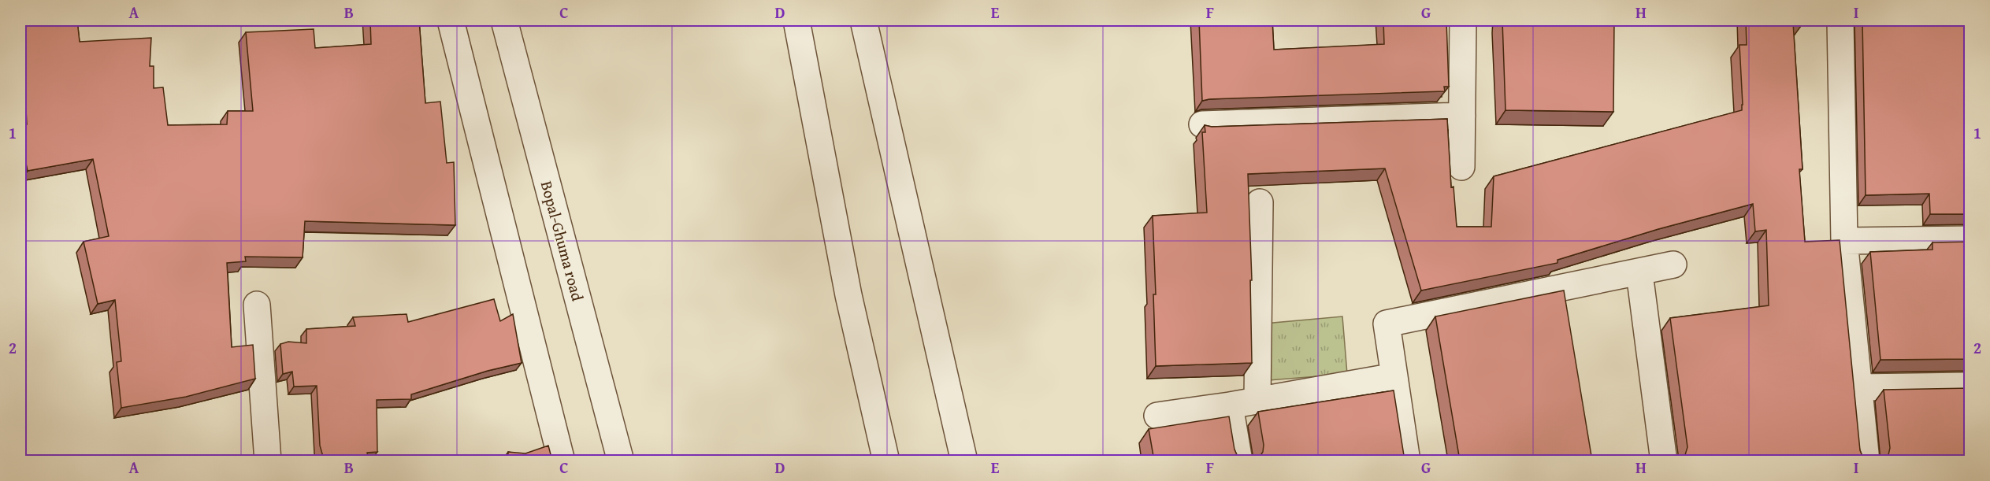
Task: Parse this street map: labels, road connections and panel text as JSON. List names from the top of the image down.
{
  "streets": {
    "street": ["Bopal-Ghuma road"]
  },
  "grid": {
    "columns": [
      "A",
      "B",
      "C",
      "D",
      "E",
      "F",
      "G",
      "H",
      "I"
    ],
    "rows": ["1", "2"]
  }
}
